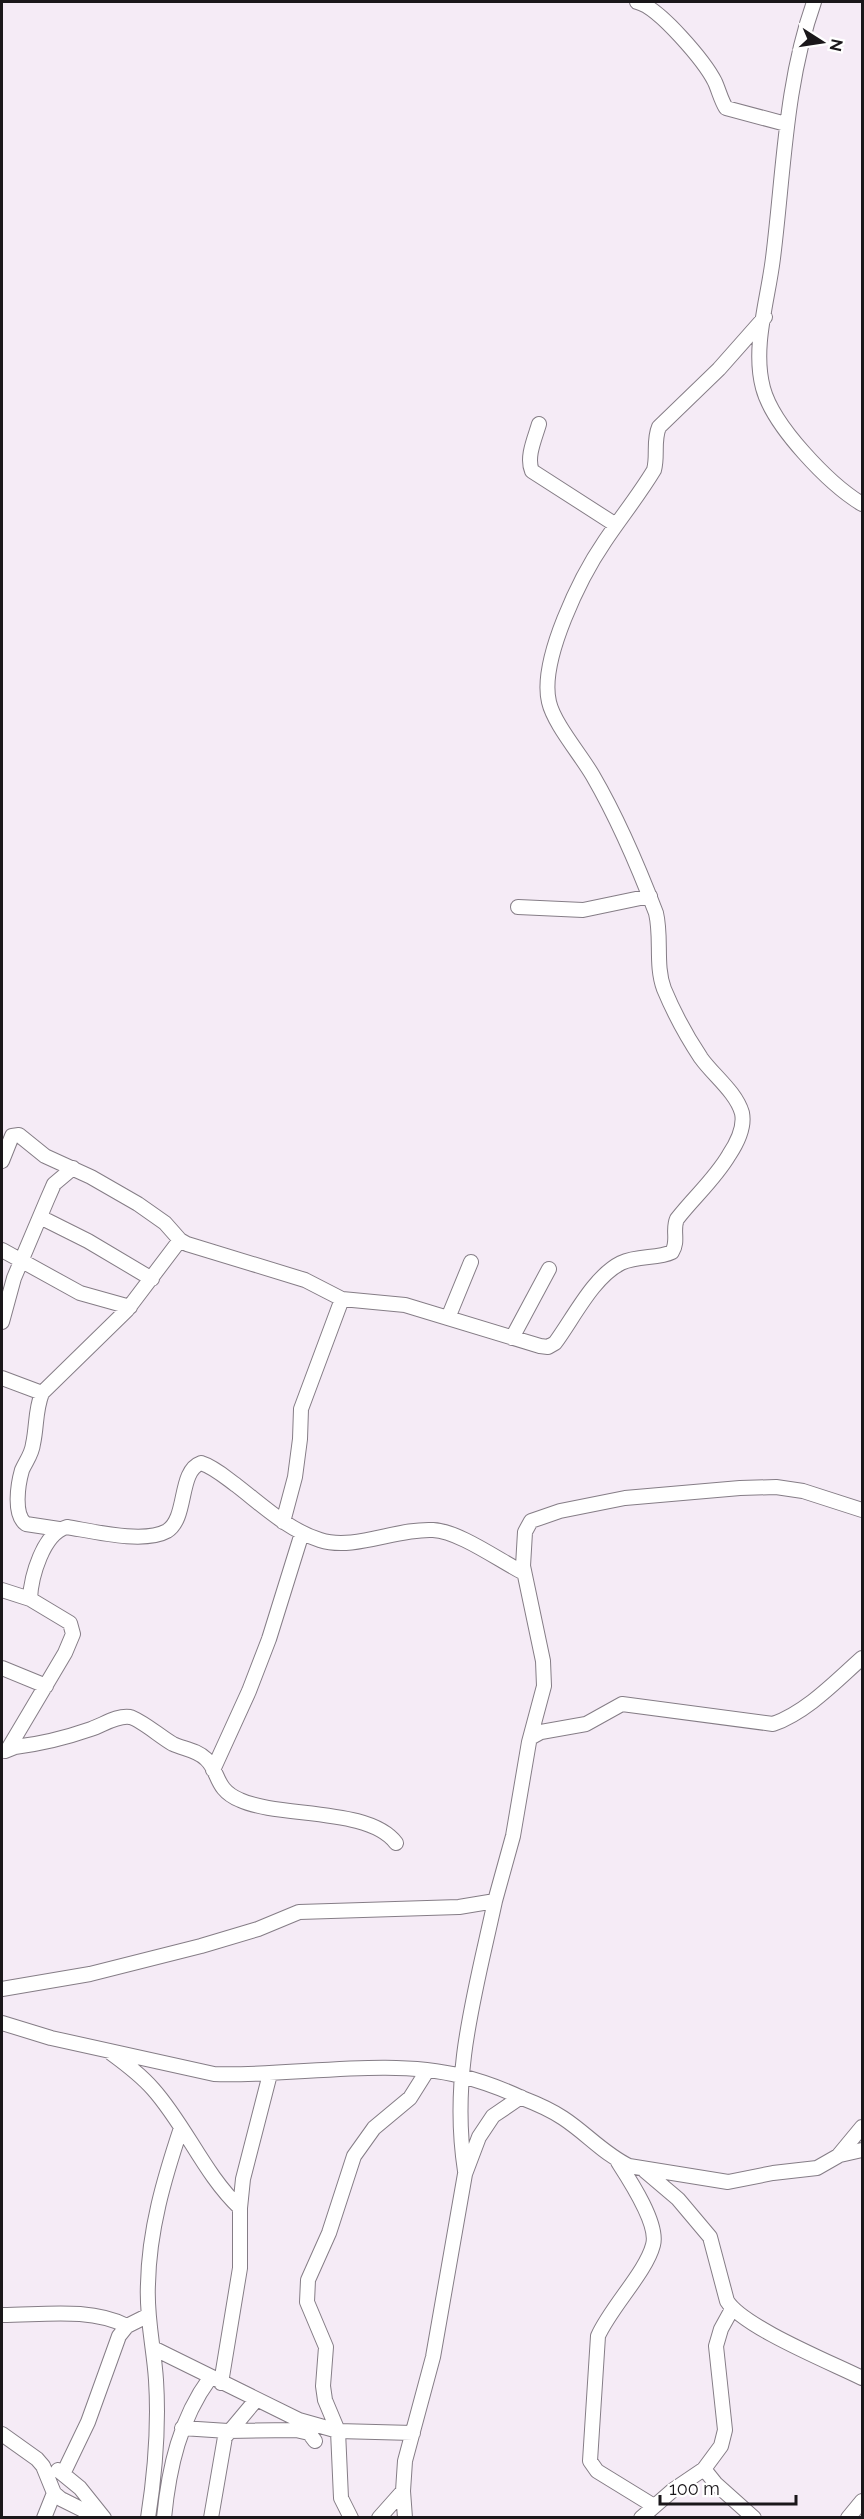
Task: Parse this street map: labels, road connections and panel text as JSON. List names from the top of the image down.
{
  "scale_bar": "100 m",
  "north": "right"
}
